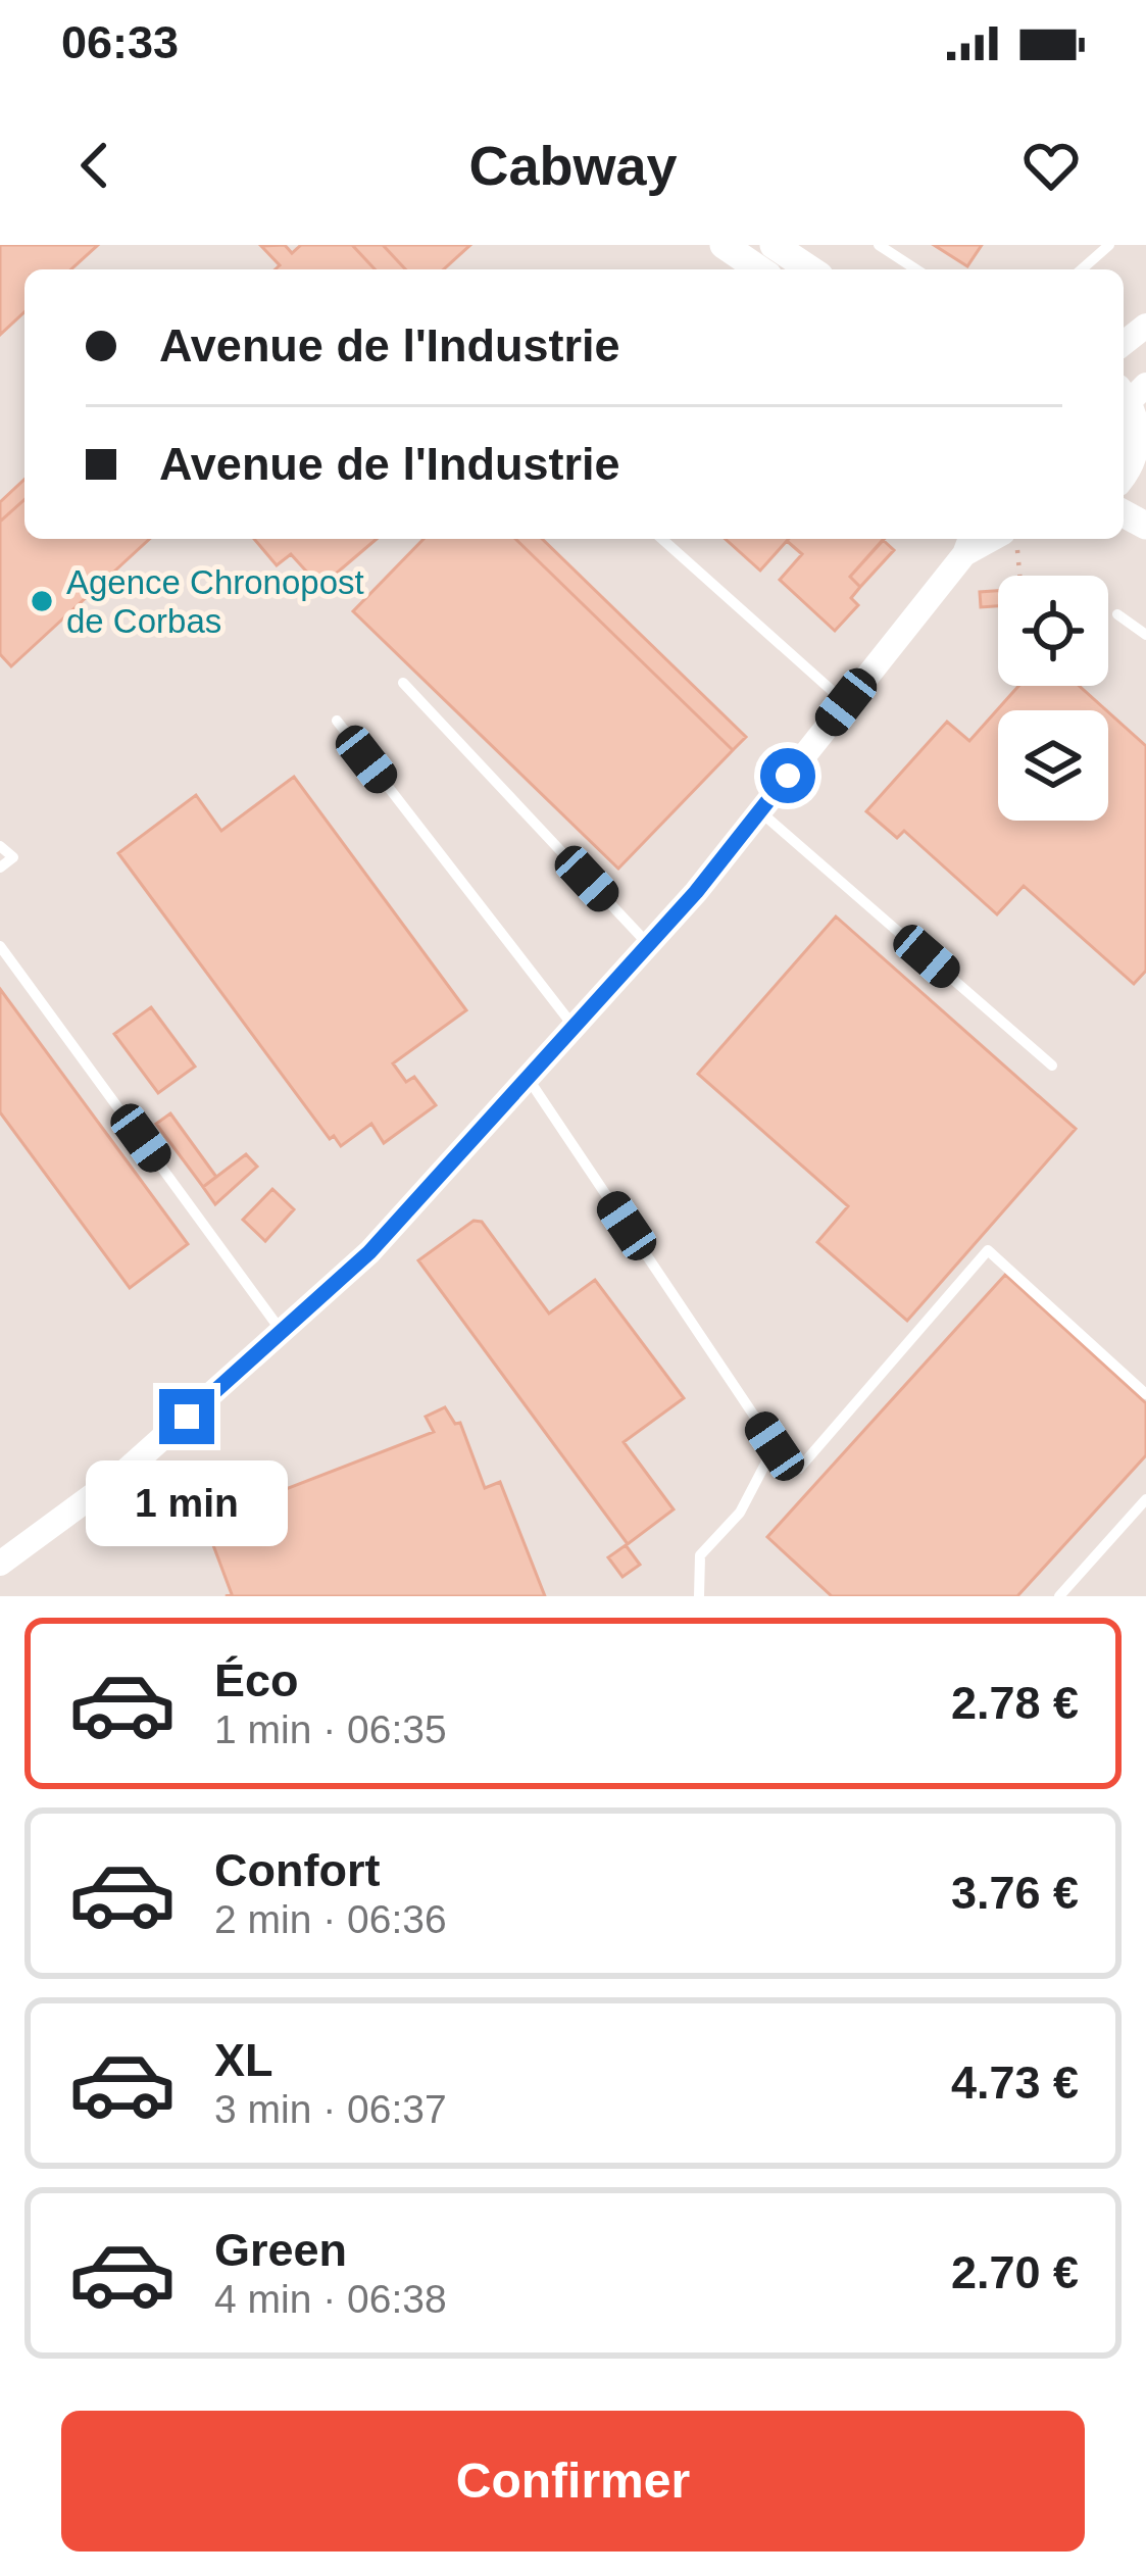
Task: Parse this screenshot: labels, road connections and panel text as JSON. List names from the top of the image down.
{
  "places": ["Agence Chronopost de Corbas"],
  "page": {
    "status": "06:33",
    "header": "Cabway",
    "banner": ["Avenue de l'Industrie", "Avenue de l'Industrie"],
    "bubble": "1 min",
    "list": [
      {
        "name": "Éco",
        "note": "1 min · 06:35",
        "value": "2.78 €"
      },
      {
        "name": "Confort",
        "note": "2 min · 06:36",
        "value": "3.76 €"
      },
      {
        "name": "XL",
        "note": "3 min · 06:37",
        "value": "4.73 €"
      },
      {
        "name": "Green",
        "note": "4 min · 06:38",
        "value": "2.70 €"
      }
    ],
    "buttons": "Confirmer"
  }
}
